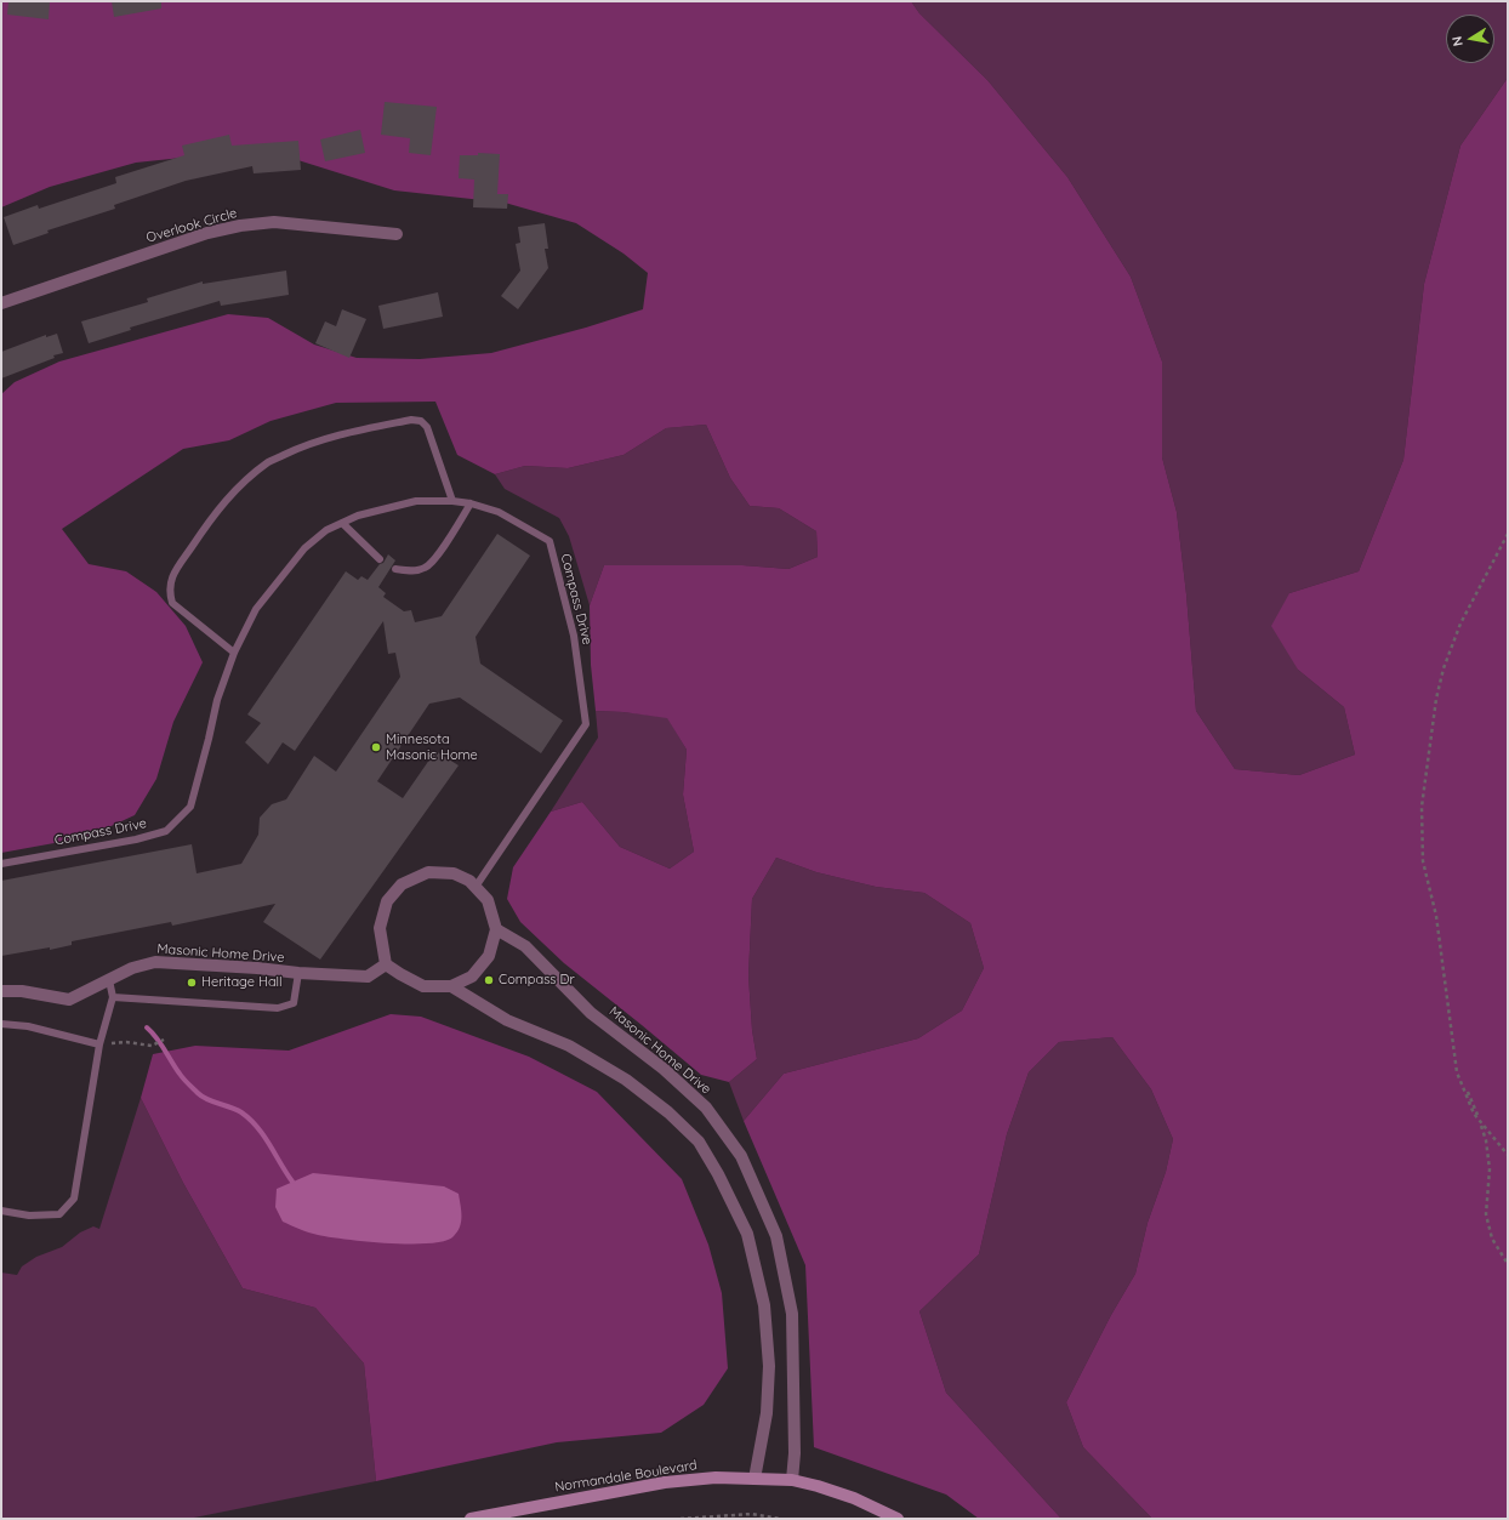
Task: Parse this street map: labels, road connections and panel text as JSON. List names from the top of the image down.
{
  "streets": {
    "street": ["Overlook Circle", "Masonic Home Drive", "Normandale Boulevard"],
    "lane": ["Compass Drive"]
  },
  "crossings": [
    ["Compass Drive", "Masonic Home Drive"],
    ["Masonic Home Drive", "Normandale Boulevard"]
  ],
  "places": ["Minnesota Masonic Home", "Compass Dr", "Heritage Hall"],
  "north": "left"
}
